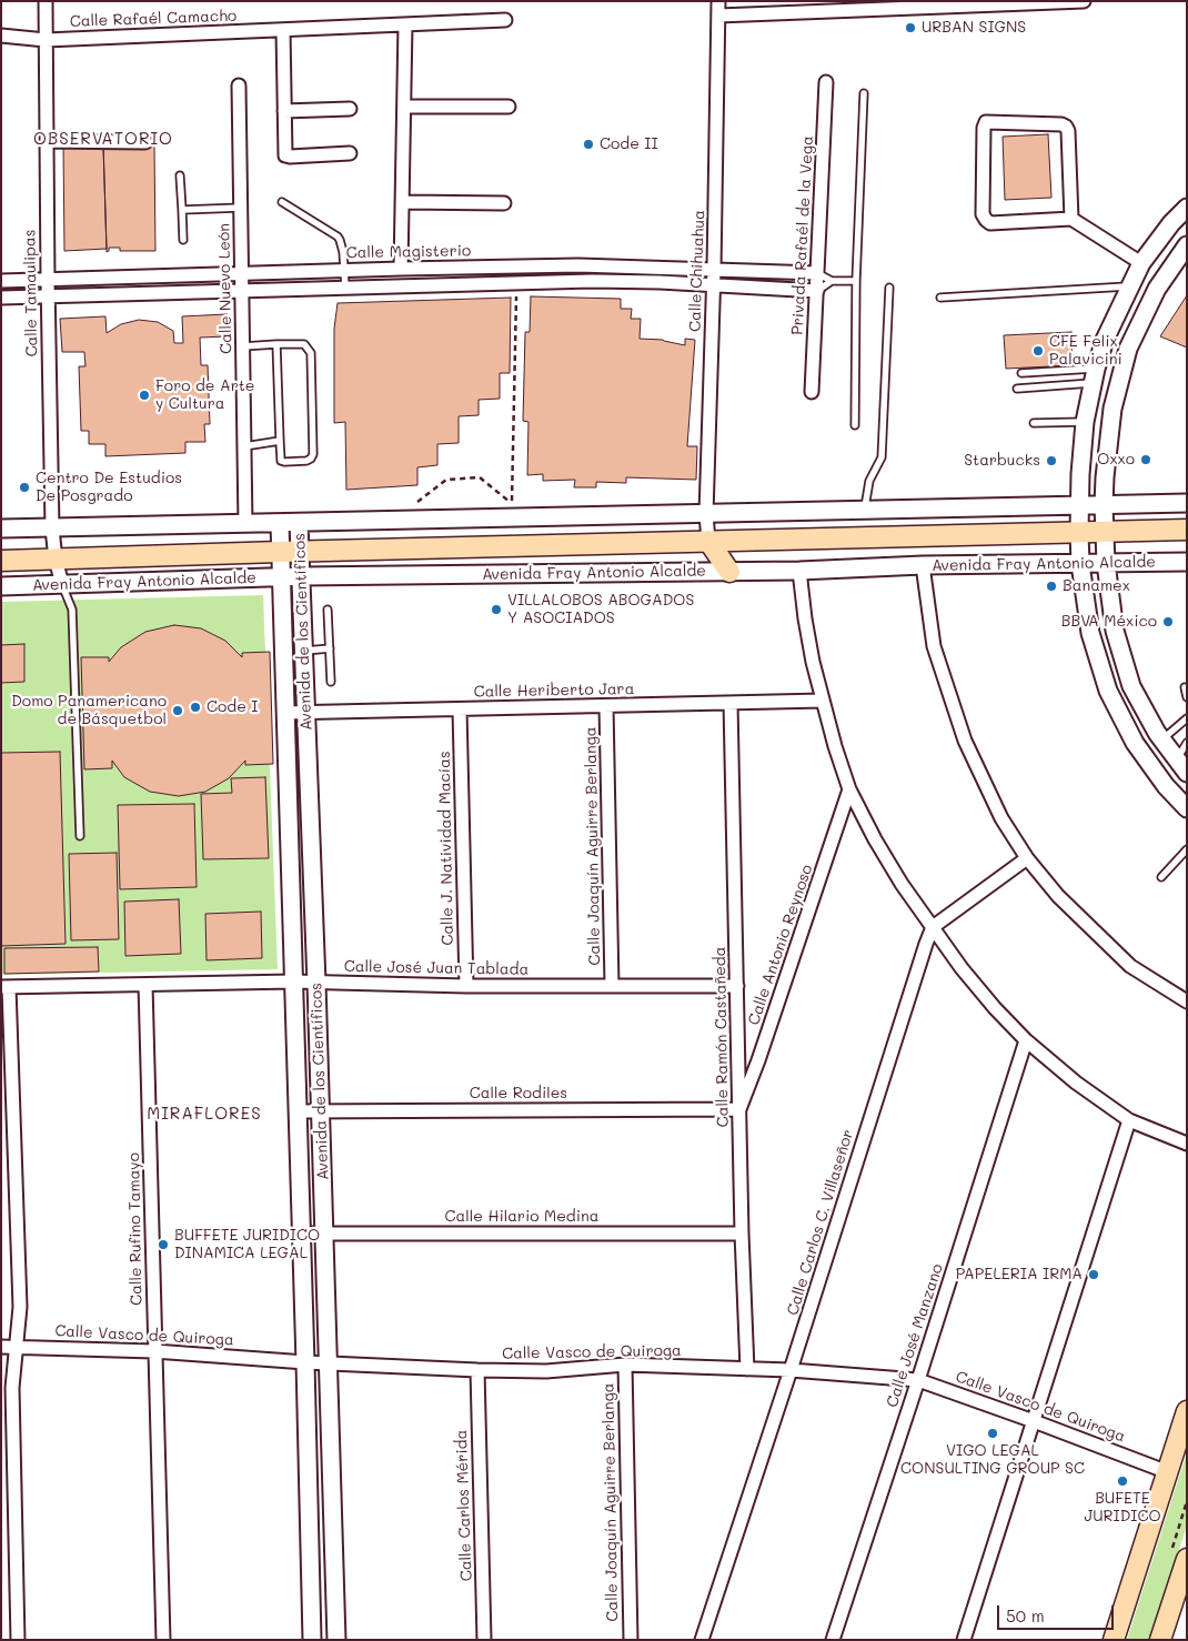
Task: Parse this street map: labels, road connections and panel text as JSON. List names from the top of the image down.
{
  "streets": {
    "main road": ["Avenida Fray Antonio Alcalde"],
    "street": [
      "Calle Rafaél Camacho",
      "Privada Rafaél de la Vega",
      "Calle Magisterio",
      "Calle Chihuahua",
      "Calle Nuevo León",
      "Calle Tamaulipas",
      "Avenida de los Científicos",
      "Calle Heriberto Jara",
      "Calle Joaquín Aguirre Berlanga",
      "Calle J. Natividad Macías",
      "Calle Antonio Reynoso",
      "Calle José Juan Tablada",
      "Calle Ramón Castañeda",
      "Calle Rodiles",
      "Calle Hilario Medina",
      "Calle Carlos C. Villaseñor",
      "Calle Rufino Tamayo",
      "Calle Vasco de Quiroga",
      "Calle José Manzano",
      "Calle Carlos Mérida"
    ]
  },
  "crossings": [
    ["Calle Rafaél Camacho", "Calle Tamaulipas"],
    ["Privada Rafaél de la Vega", "Calle Magisterio"],
    ["Calle Magisterio", "Calle Chihuahua"],
    ["Calle Magisterio", "Calle Nuevo León"],
    ["Calle Magisterio", "Calle Tamaulipas"],
    ["Calle Chihuahua", "Avenida Fray Antonio Alcalde"],
    ["Calle Tamaulipas", "Avenida Fray Antonio Alcalde"],
    ["Avenida Fray Antonio Alcalde", "Avenida de los Científicos"],
    ["Avenida de los Científicos", "Calle Heriberto Jara"],
    ["Avenida de los Científicos", "Calle José Juan Tablada"],
    ["Avenida de los Científicos", "Calle Rodiles"],
    ["Avenida de los Científicos", "Calle Hilario Medina"],
    ["Avenida de los Científicos", "Calle Vasco de Quiroga"],
    ["Calle Heriberto Jara", "Calle Joaquín Aguirre Berlanga"],
    ["Calle Heriberto Jara", "Calle J. Natividad Macías"],
    ["Calle Heriberto Jara", "Calle Ramón Castañeda"],
    ["Calle Joaquín Aguirre Berlanga", "Calle José Juan Tablada"],
    ["Calle Joaquín Aguirre Berlanga", "Calle Vasco de Quiroga"],
    ["Calle J. Natividad Macías", "Calle José Juan Tablada"],
    ["Calle Antonio Reynoso", "Calle Ramón Castañeda"],
    ["Calle Antonio Reynoso", "Calle Rodiles"],
    ["Calle José Juan Tablada", "Calle Ramón Castañeda"],
    ["Calle José Juan Tablada", "Calle Rufino Tamayo"],
    ["Calle Ramón Castañeda", "Calle Rodiles"],
    ["Calle Ramón Castañeda", "Calle Hilario Medina"],
    ["Calle Ramón Castañeda", "Calle Vasco de Quiroga"],
    ["Calle Carlos C. Villaseñor", "Calle Vasco de Quiroga"],
    ["Calle Rufino Tamayo", "Calle Vasco de Quiroga"],
    ["Calle Vasco de Quiroga", "Calle José Manzano"],
    ["Calle Vasco de Quiroga", "Calle Carlos Mérida"]
  ],
  "districts": ["OBSERVATORIO", "MIRAFLORES"],
  "places": [
    "URBAN SIGNS",
    "Code II",
    "CFE Felix Palavicini",
    "Foro de Arte y Cultura",
    "Oxxo",
    "Starbucks",
    "Centro De Estudios De Posgrado",
    "Banamex",
    "VILLALOBOS ABOGADOS Y ASOCIADOS",
    "BBVA México",
    "Code I",
    "Domo Panamericano de Básquetbol",
    "BUFFETE JURIDICO DINAMICA LEGAL",
    "PAPELERIA IRMA",
    "VIGO LEGAL CONSULTING GROUP SC",
    "BUFETE JURIDICO"
  ],
  "scale_bar": "50 m"
}
